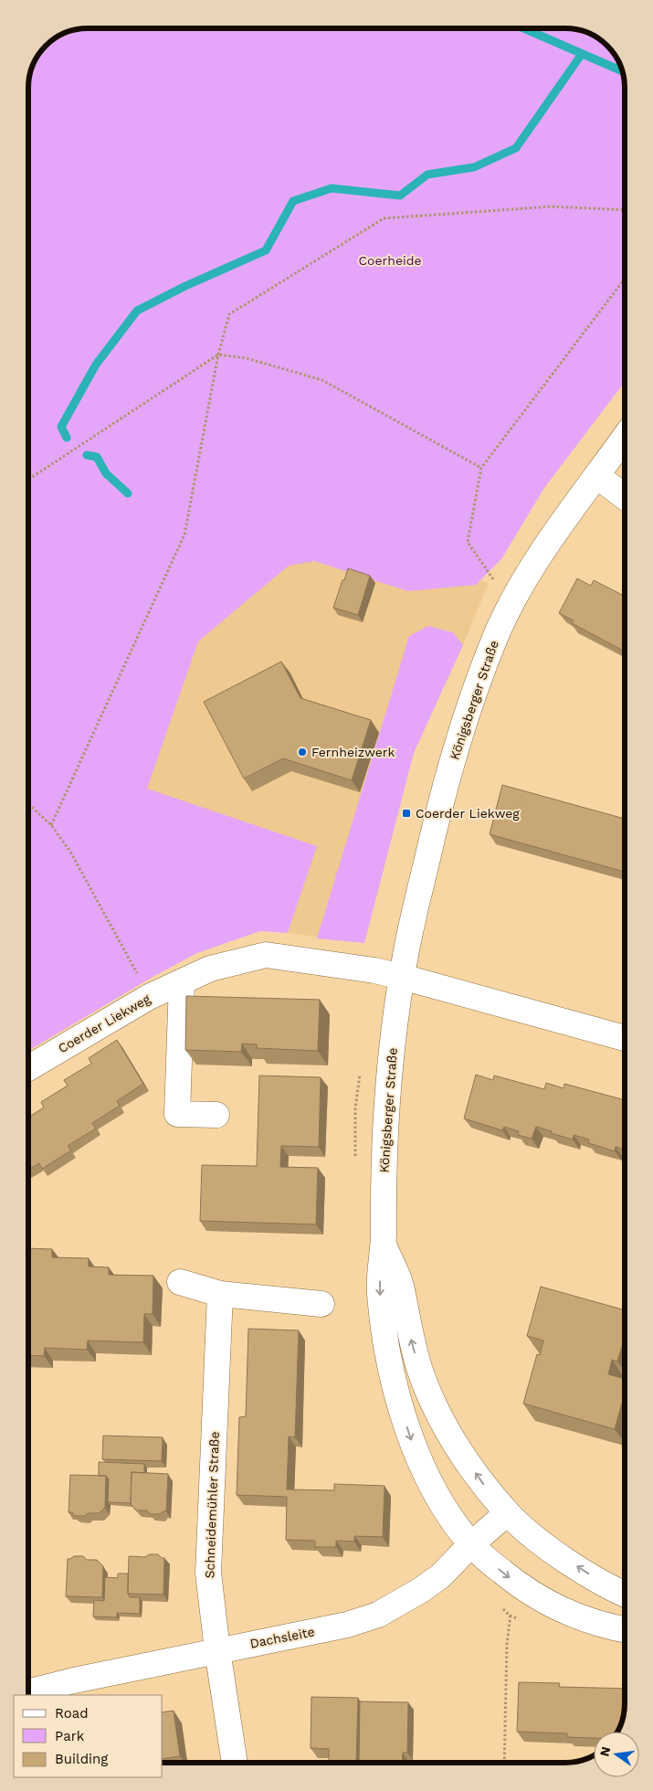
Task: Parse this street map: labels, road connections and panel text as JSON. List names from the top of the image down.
{
  "streets": {
    "street": [
      "Königsberger Straße",
      "Coerder Liekweg",
      "Schneidemühler Straße",
      "Dachsleite"
    ]
  },
  "crossings": [
    ["Königsberger Straße", "Coerder Liekweg"],
    ["Königsberger Straße", "Dachsleite"],
    ["Schneidemühler Straße", "Dachsleite"]
  ],
  "parks": ["Coerheide"],
  "places": {
    "other": ["Fernheizwerk"],
    "transit": ["Coerder Liekweg"]
  },
  "legend": ["Road", "Park", "Building"],
  "north": "left"
}
